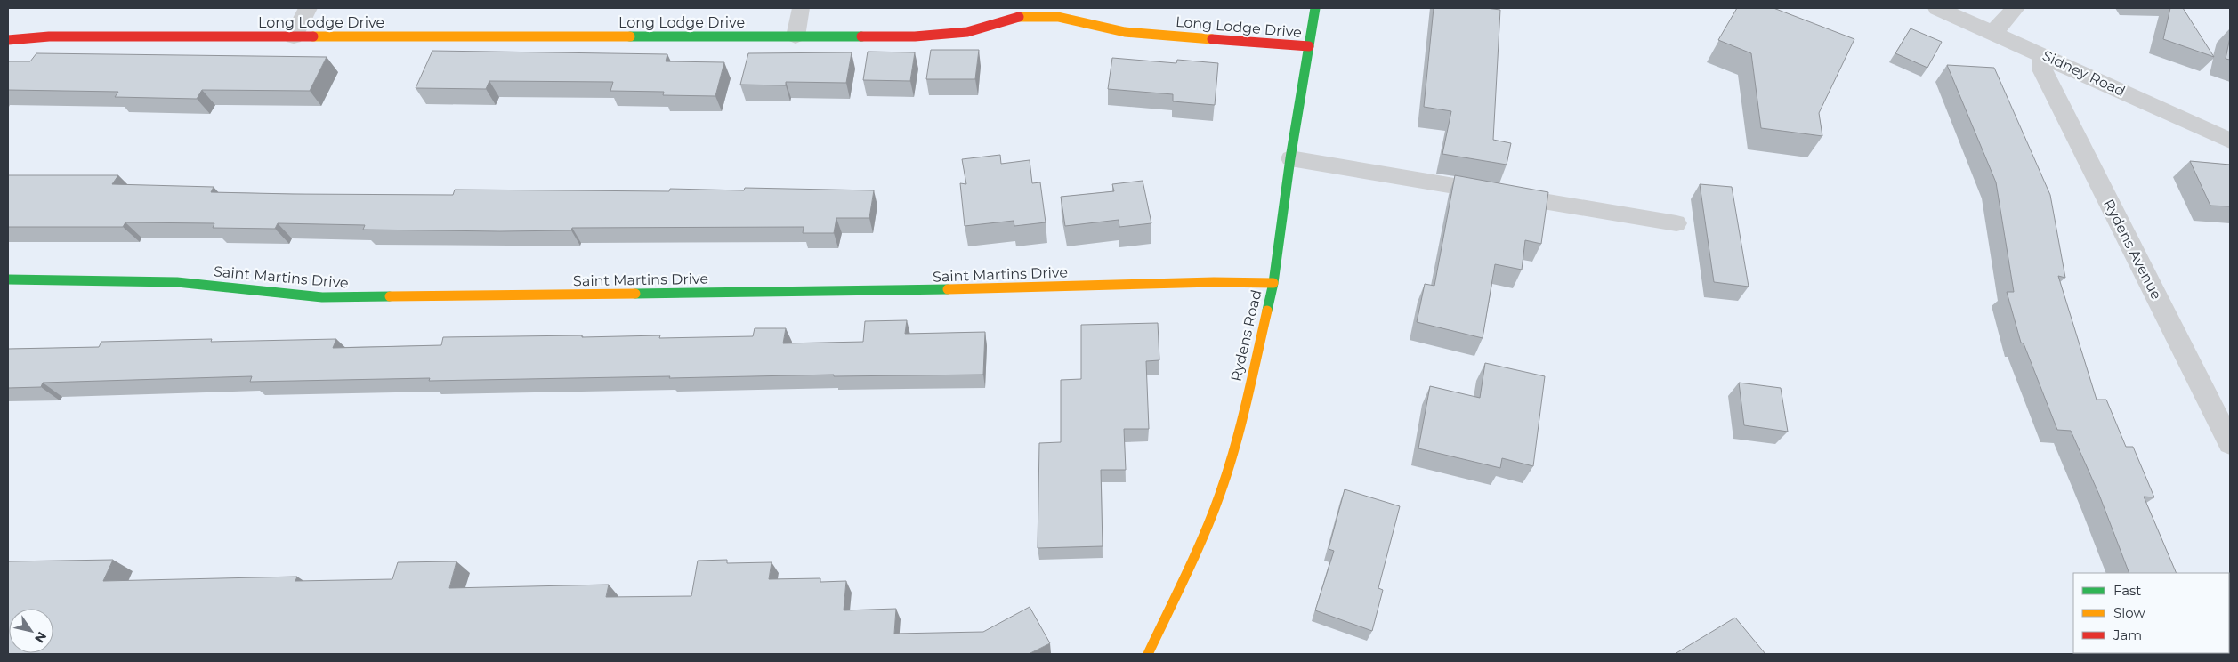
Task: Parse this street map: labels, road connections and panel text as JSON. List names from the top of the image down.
{
  "streets": {
    "street": [
      "Long Lodge Drive",
      "Sidney Road",
      "Rydens Avenue",
      "Saint Martins Drive",
      "Rydens Road"
    ]
  },
  "crossings": [
    ["Long Lodge Drive", "Rydens Road"],
    ["Sidney Road", "Rydens Avenue"],
    ["Saint Martins Drive", "Rydens Road"]
  ],
  "legend": ["Fast", "Slow", "Jam"],
  "north": "bottom right"
}
